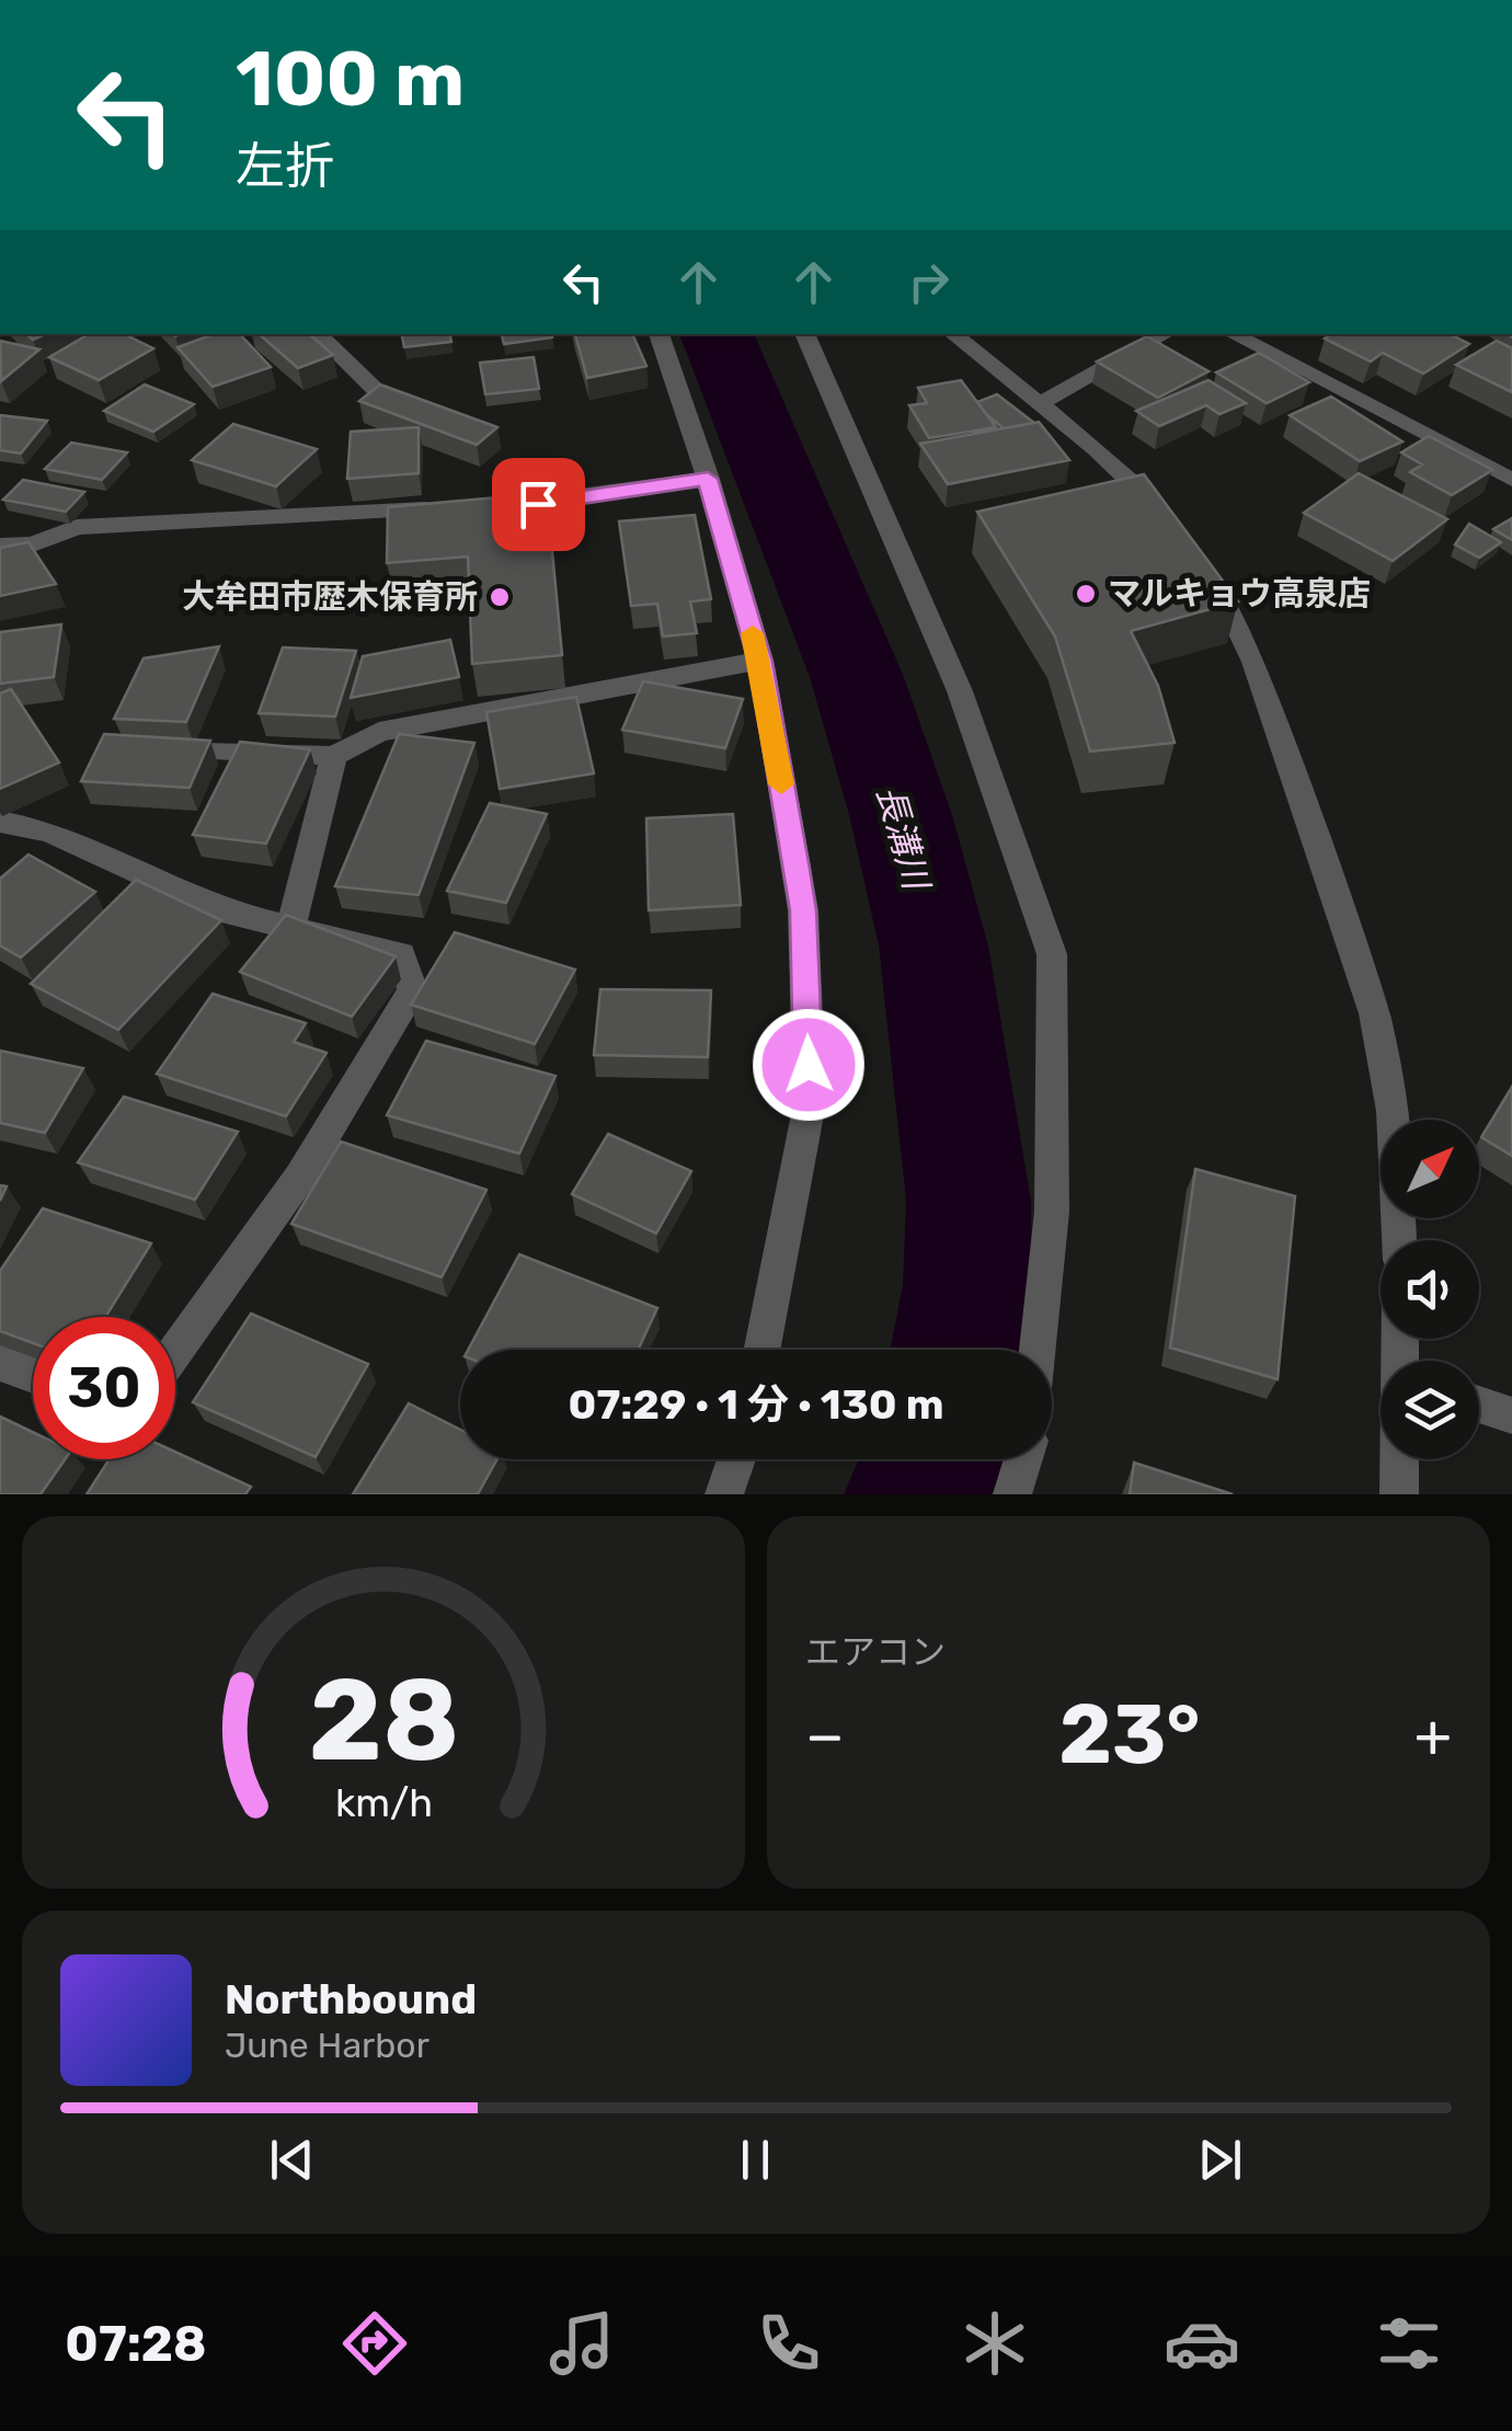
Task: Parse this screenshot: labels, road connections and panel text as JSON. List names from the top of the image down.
{
  "water": ["長溝川"],
  "places": ["マルキョウ高泉店", "大牟田市歴木保育所"],
  "north": "top right",
  "page": {
    "turn": ["100 m", "左折"],
    "limit": "30",
    "trip": "07:29 · 1 分 · 130 m",
    "tile": "エアコン",
    "heat": ["−", "23°", "+"],
    "song": ["Northbound", "June Harbor"],
    "tabs": "07:28",
    "gauge": ["28", "km/h"]
  }
}
